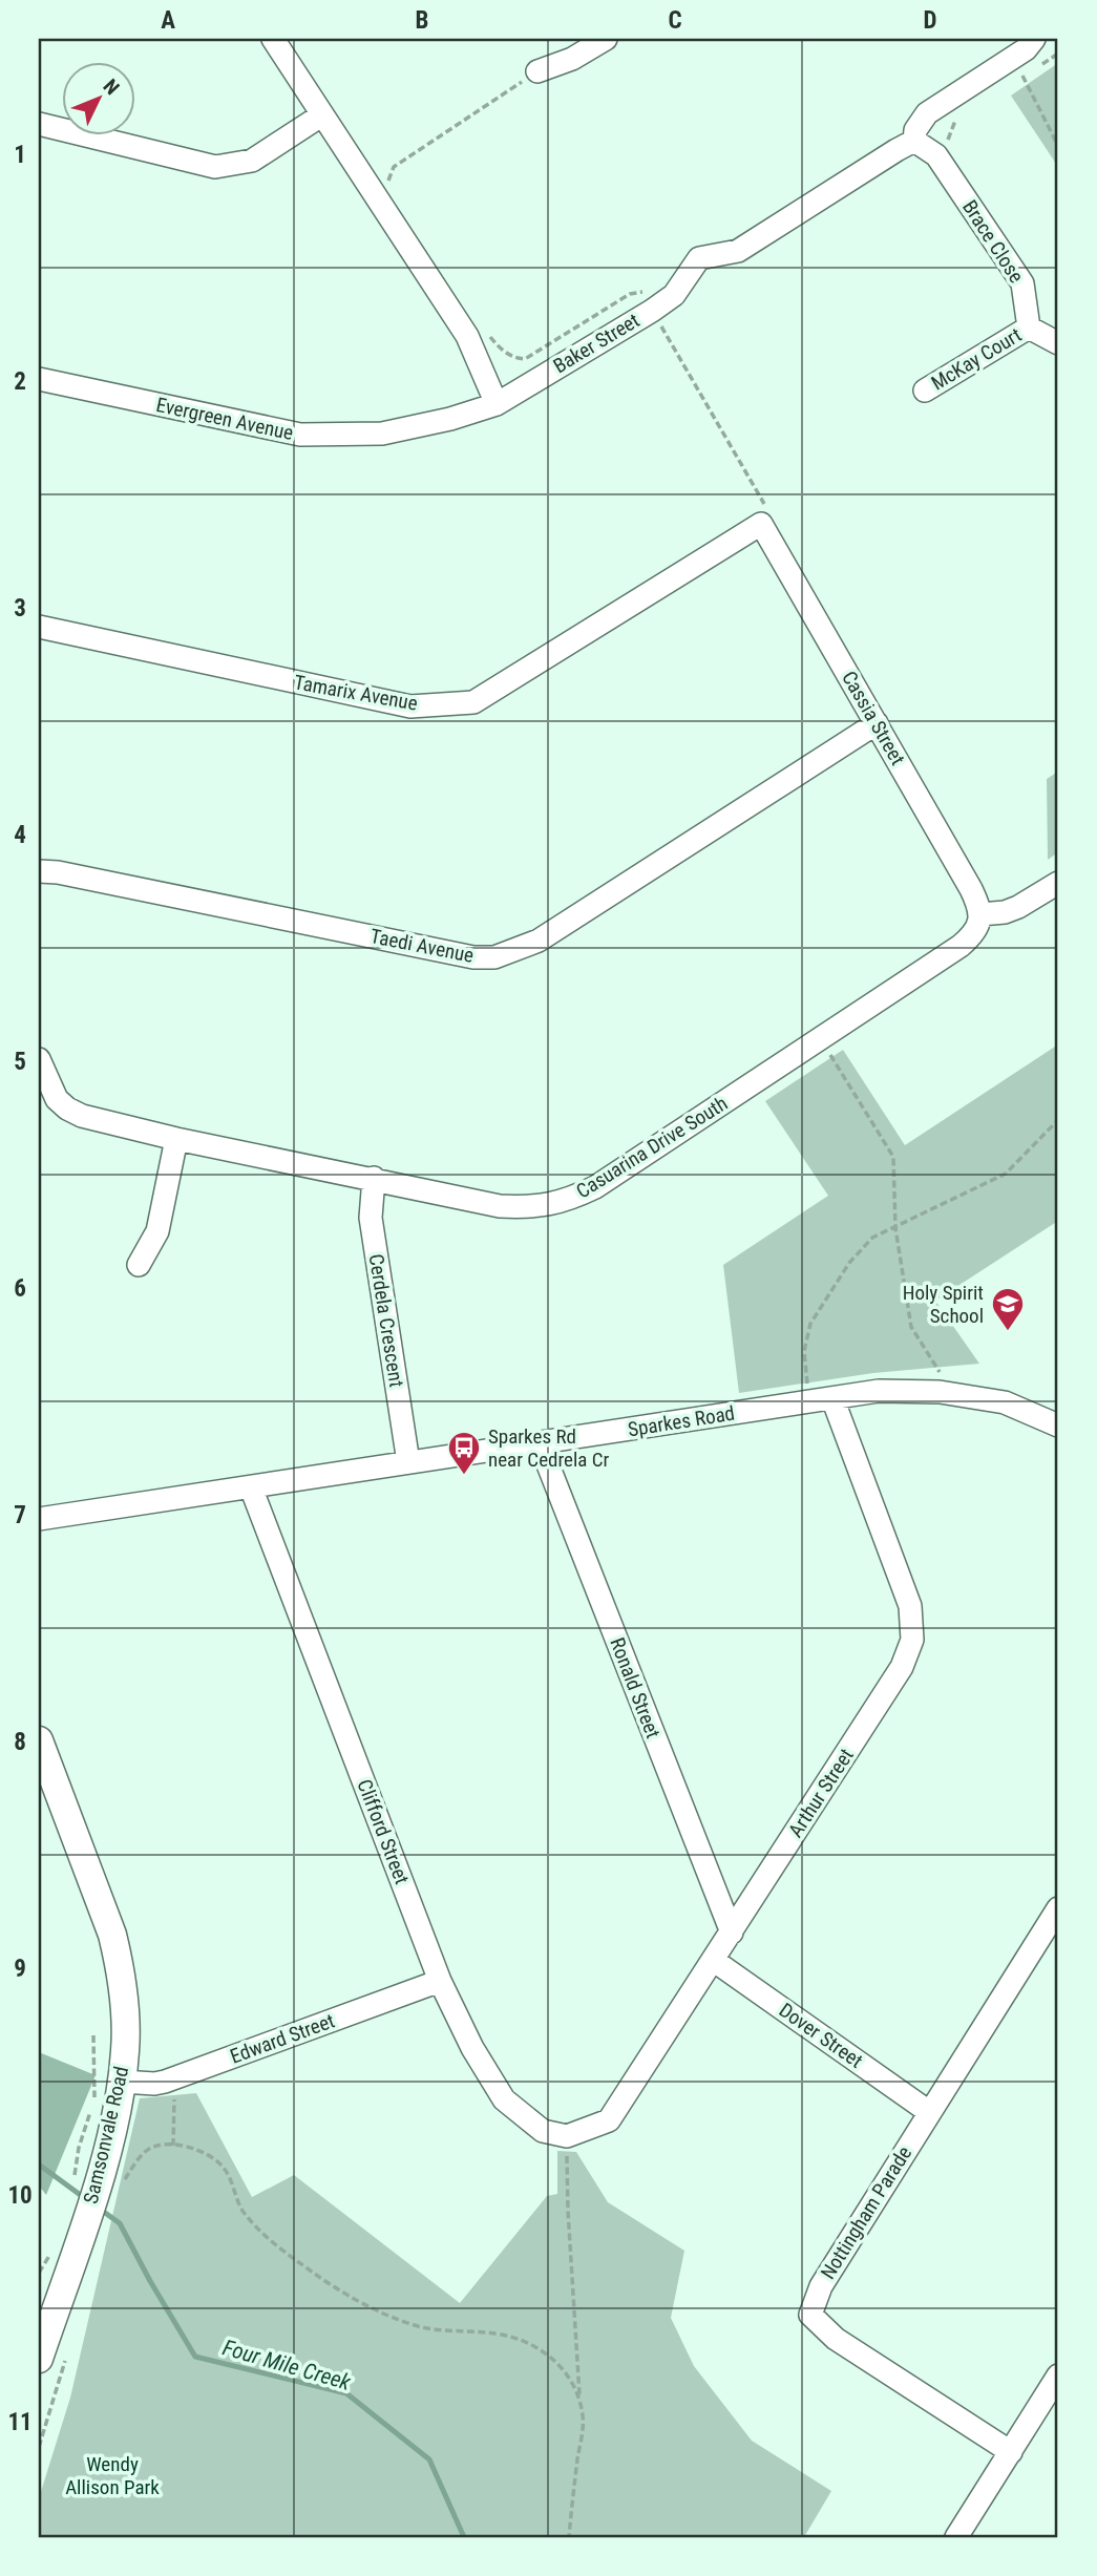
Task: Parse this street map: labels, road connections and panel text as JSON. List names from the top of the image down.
{
  "streets": {
    "main road": ["Samsonvale Road"],
    "street": [
      "Brace Close",
      "Baker Street",
      "McKay Court",
      "Evergreen Avenue",
      "Tamarix Avenue",
      "Cassia Street",
      "Taedi Avenue",
      "Casuarina Drive South",
      "Cerdela Crescent",
      "Sparkes Road",
      "Ronald Street",
      "Arthur Street",
      "Clifford Street",
      "Dover Street",
      "Edward Street",
      "Nottingham Parade"
    ]
  },
  "crossings": [
    ["Brace Close", "Baker Street"],
    ["Brace Close", "McKay Court"],
    ["Baker Street", "Evergreen Avenue"],
    ["Tamarix Avenue", "Cassia Street"],
    ["Cassia Street", "Taedi Avenue"],
    ["Cassia Street", "Casuarina Drive South"],
    ["Casuarina Drive South", "Cerdela Crescent"],
    ["Cerdela Crescent", "Sparkes Road"],
    ["Sparkes Road", "Ronald Street"],
    ["Sparkes Road", "Arthur Street"],
    ["Sparkes Road", "Clifford Street"],
    ["Ronald Street", "Arthur Street"],
    ["Arthur Street", "Clifford Street"],
    ["Arthur Street", "Dover Street"],
    ["Clifford Street", "Edward Street"],
    ["Dover Street", "Nottingham Parade"],
    ["Edward Street", "Samsonvale Road"]
  ],
  "water": ["Four Mile Creek"],
  "parks": ["Wendy Allison Park"],
  "places": {
    "school or university": ["Holy Spirit School"],
    "bus stop": ["Sparkes Rd near Cedrela Cr"]
  },
  "north": "top right",
  "grid": {
    "columns": [
      "A",
      "B",
      "C",
      "D"
    ],
    "rows": [
      "1",
      "2",
      "3",
      "4",
      "5",
      "6",
      "7",
      "8",
      "9",
      "10",
      "11"
    ]
  }
}
